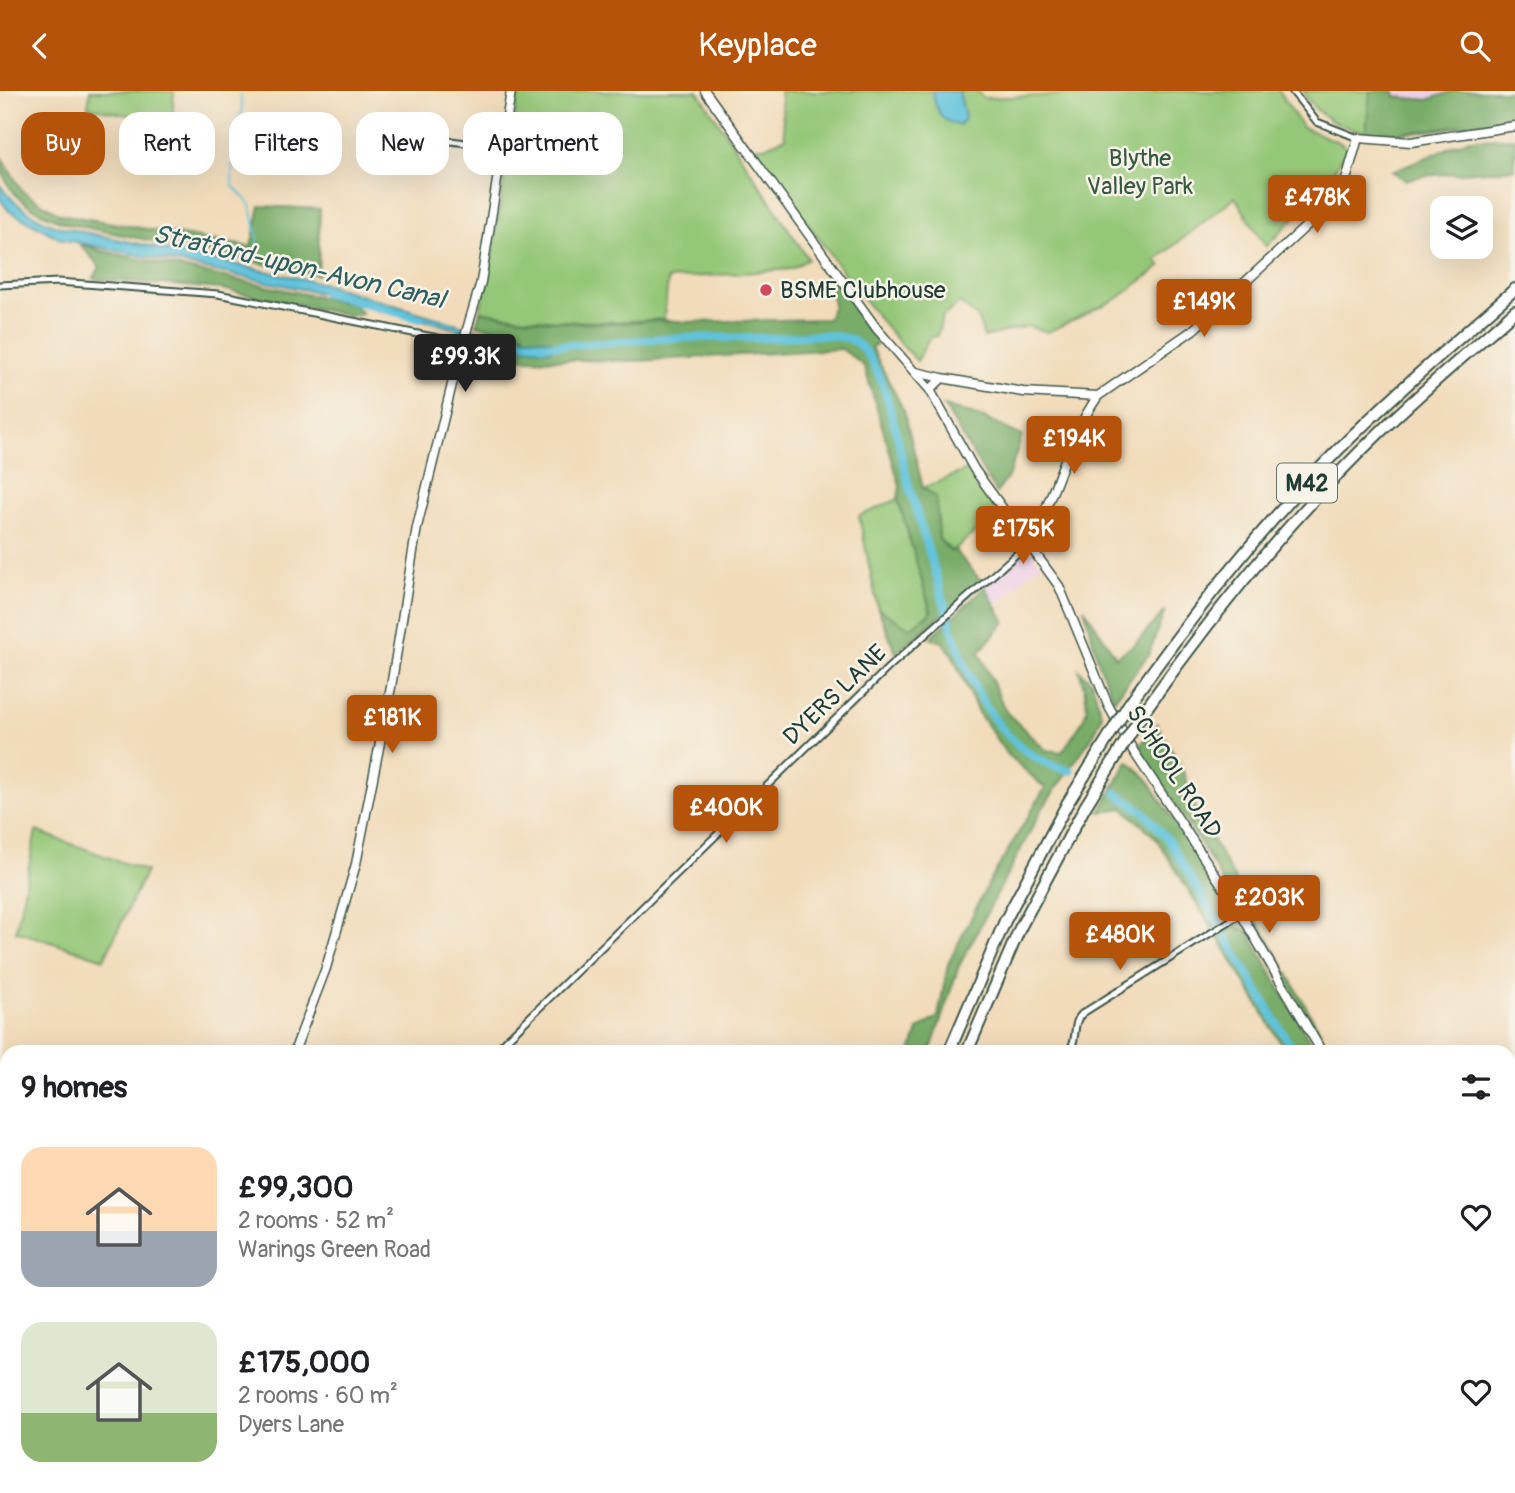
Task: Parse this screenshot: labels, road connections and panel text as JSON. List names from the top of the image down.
{
  "streets": {
    "highway": ["M42"],
    "street": ["DYERS LANE", "SCHOOL ROAD"]
  },
  "crossings": [
    ["DYERS LANE", "SCHOOL ROAD"]
  ],
  "water": ["Stratford-upon-Avon Canal"],
  "parks": ["Blythe Valley Park"],
  "places": ["BSME Clubhouse"],
  "page": {
    "header": "Keyplace",
    "chip": [
      "Buy",
      "Rent",
      "Filters",
      "New",
      "Apartment"
    ],
    "price": [
      "£478K",
      "£149K",
      "£99.3K",
      "£194K",
      "£175K",
      "£181K",
      "£400K",
      "£203K",
      "£480K"
    ],
    "heading": "9 homes",
    "list": [
      {
        "name": "£99,300",
        "note": "2 rooms · 52 m² · Warings Green Road"
      },
      {
        "name": "£175,000",
        "note": "2 rooms · 60 m² · Dyers Lane"
      }
    ]
  }
}
